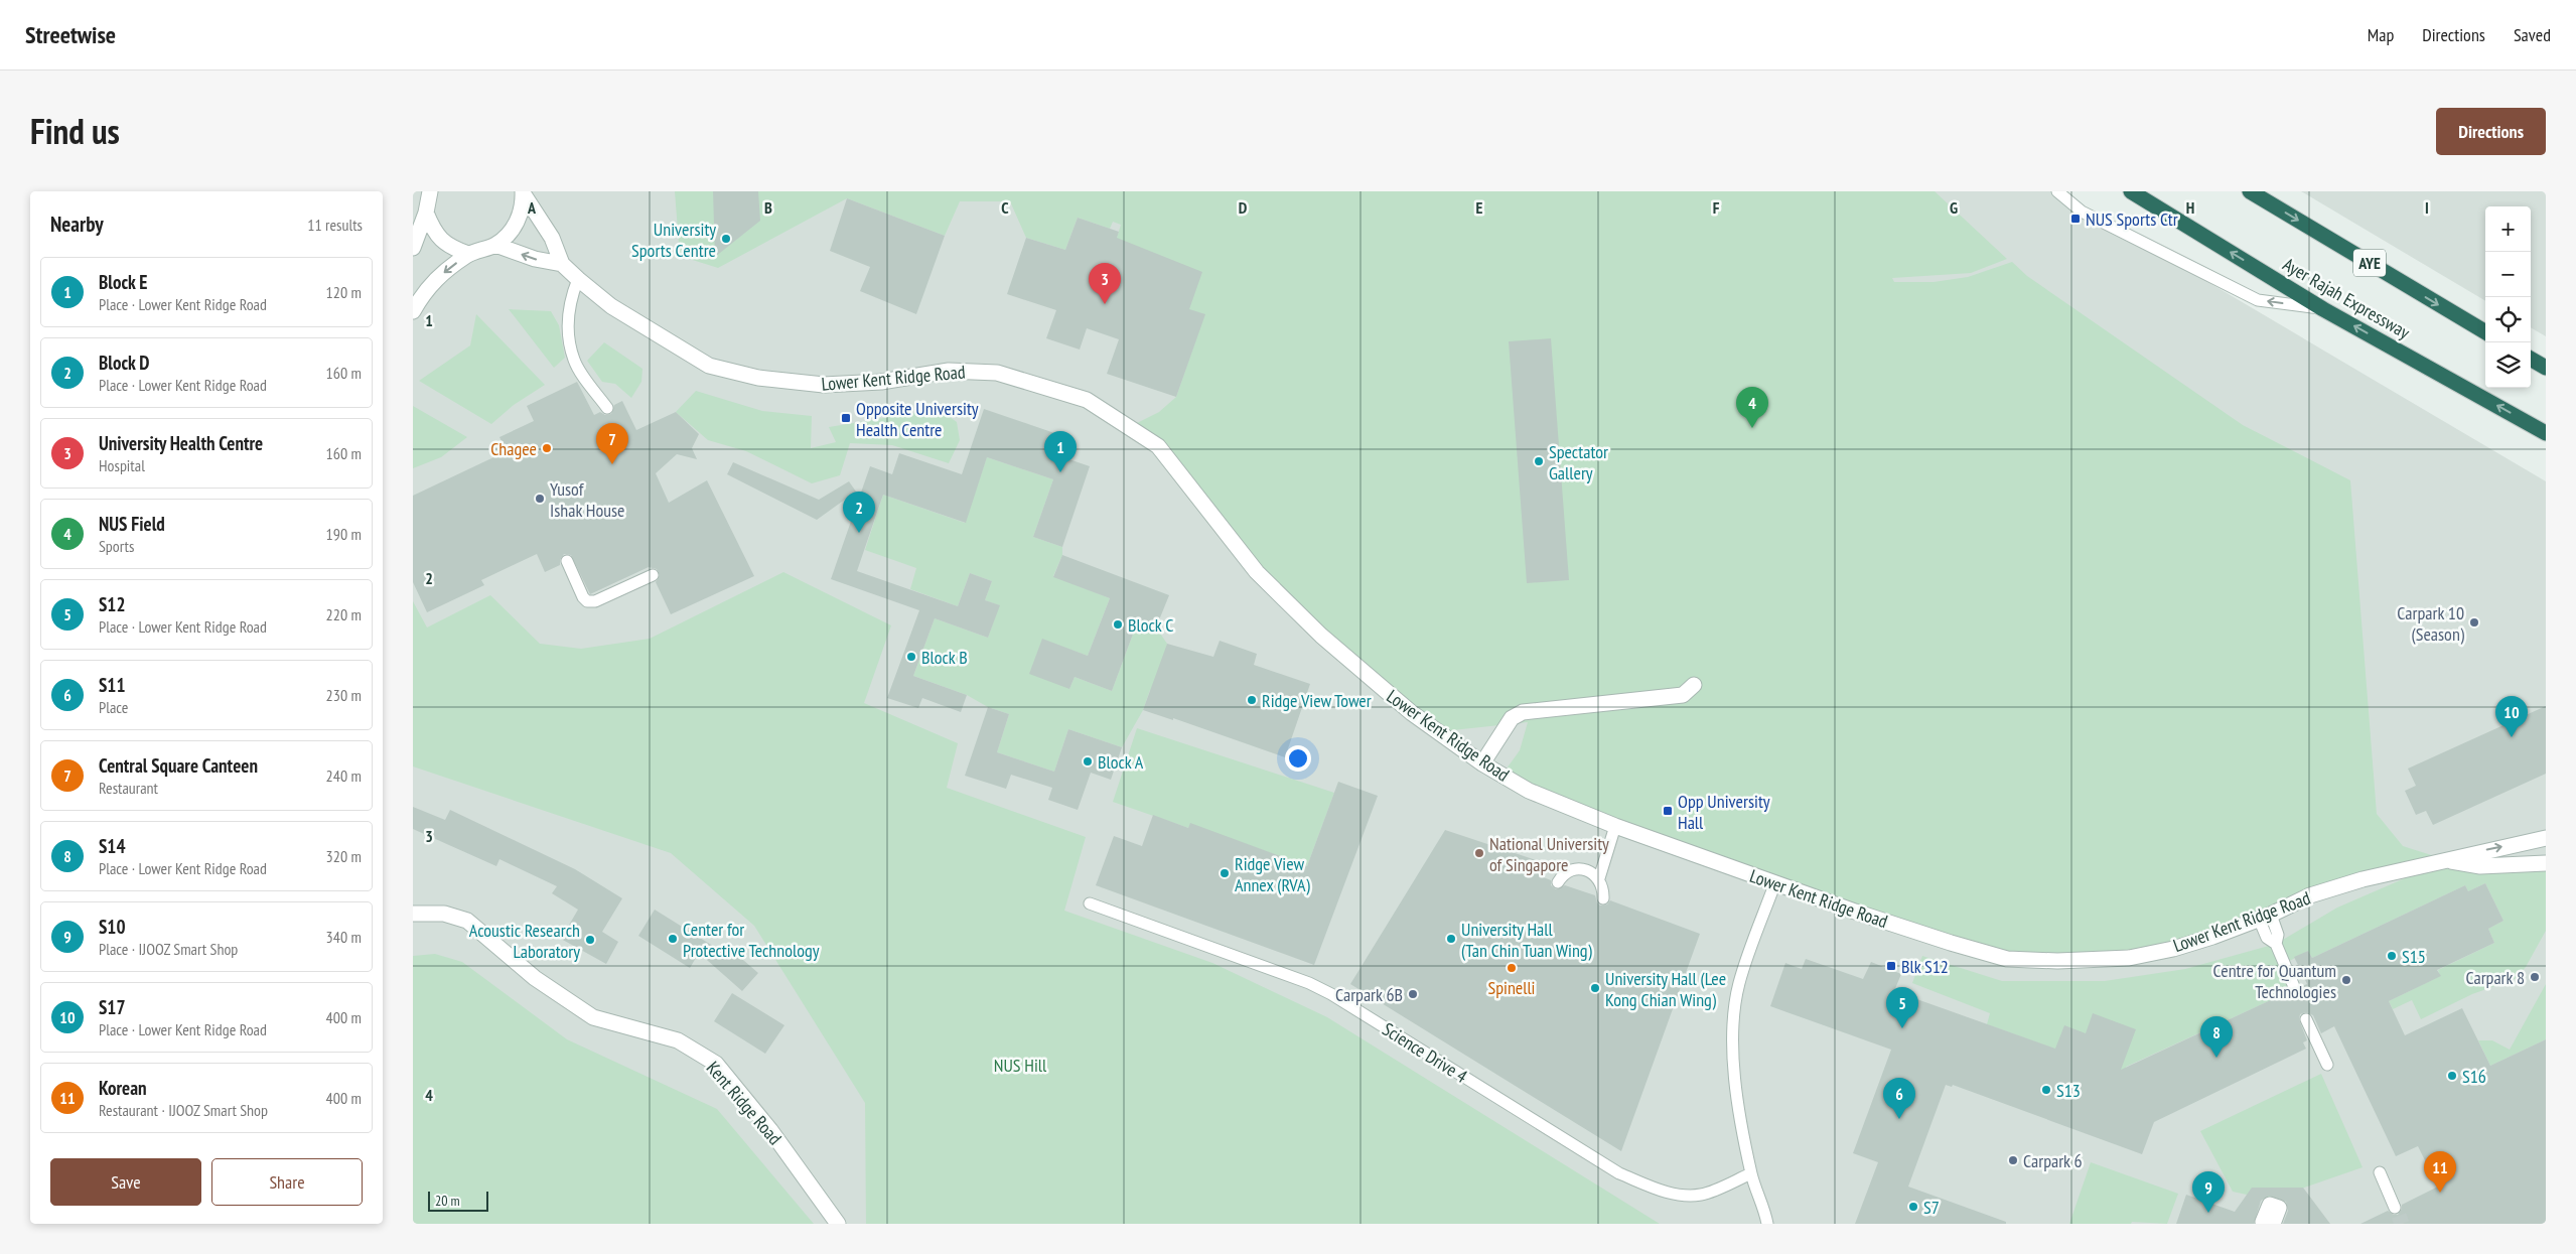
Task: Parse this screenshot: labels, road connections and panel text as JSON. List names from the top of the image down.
{
  "streets": {
    "highway": ["AYE", "Ayer Rajah Expressway"],
    "street": ["Lower Kent Ridge Road", "Kent Ridge Road"],
    "lane": ["Science Drive 4"]
  },
  "parks": ["NUS Hill"],
  "places": {
    "transit": [
      "NUS Sports Ctr",
      "Opposite University Health Centre",
      "Opp University Hall",
      "Blk S12"
    ],
    "other": [
      "University Sports Centre",
      "Chagee",
      "Spectator Gallery",
      "Yusof Ishak House",
      "Carpark 10 (Season)",
      "Block C",
      "Block B",
      "Ridge View Tower",
      "Block A",
      "National University of Singapore",
      "Ridge View Annex (RVA)",
      "Center for Protective Technology",
      "University Hall (Tan Chin Tuan Wing)",
      "Acoustic Research Laboratory",
      "S15",
      "Spinelli",
      "Carpark 8",
      "Centre for Quantum Technologies",
      "University Hall (Lee Kong Chian Wing)",
      "Carpark 6B",
      "S16",
      "S13",
      "Carpark 6",
      "S7"
    ]
  },
  "scale_bar": "20 m",
  "page": {
    "header": "Streetwise",
    "nav": ["Map", "Directions", "Saved"],
    "title": "Find us",
    "buttons": [
      "Directions",
      ["Save", "Share"]
    ],
    "heading": ["Nearby", "11 results"],
    "map_buttons": ["+", "−"],
    "list": [
      {
        "mark": "1",
        "name": "Block E",
        "note": "Place · Lower Kent Ridge Road",
        "value": "120 m"
      },
      {
        "mark": "2",
        "name": "Block D",
        "note": "Place · Lower Kent Ridge Road",
        "value": "160 m"
      },
      {
        "mark": "3",
        "name": "University Health Centre",
        "note": "Hospital",
        "value": "160 m"
      },
      {
        "mark": "4",
        "name": "NUS Field",
        "note": "Sports",
        "value": "190 m"
      },
      {
        "mark": "5",
        "name": "S12",
        "note": "Place · Lower Kent Ridge Road",
        "value": "220 m"
      },
      {
        "mark": "6",
        "name": "S11",
        "note": "Place",
        "value": "230 m"
      },
      {
        "mark": "7",
        "name": "Central Square Canteen",
        "note": "Restaurant",
        "value": "240 m"
      },
      {
        "mark": "8",
        "name": "S14",
        "note": "Place · Lower Kent Ridge Road",
        "value": "320 m"
      },
      {
        "mark": "9",
        "name": "S10",
        "note": "Place · IJOOZ Smart Shop",
        "value": "340 m"
      },
      {
        "mark": "10",
        "name": "S17",
        "note": "Place · Lower Kent Ridge Road",
        "value": "400 m"
      },
      {
        "mark": "11",
        "name": "Korean",
        "note": "Restaurant · IJOOZ Smart Shop",
        "value": "400 m"
      }
    ],
    "pins": [
      "3",
      "4",
      "7",
      "1",
      "2",
      "10",
      "5",
      "8",
      "6",
      "11",
      "9"
    ],
    "scale": "20 m"
  },
  "grid": {
    "columns": [
      "A",
      "B",
      "C",
      "D",
      "E",
      "F",
      "G",
      "H",
      "I"
    ],
    "rows": [
      "1",
      "2",
      "3",
      "4"
    ]
  }
}
